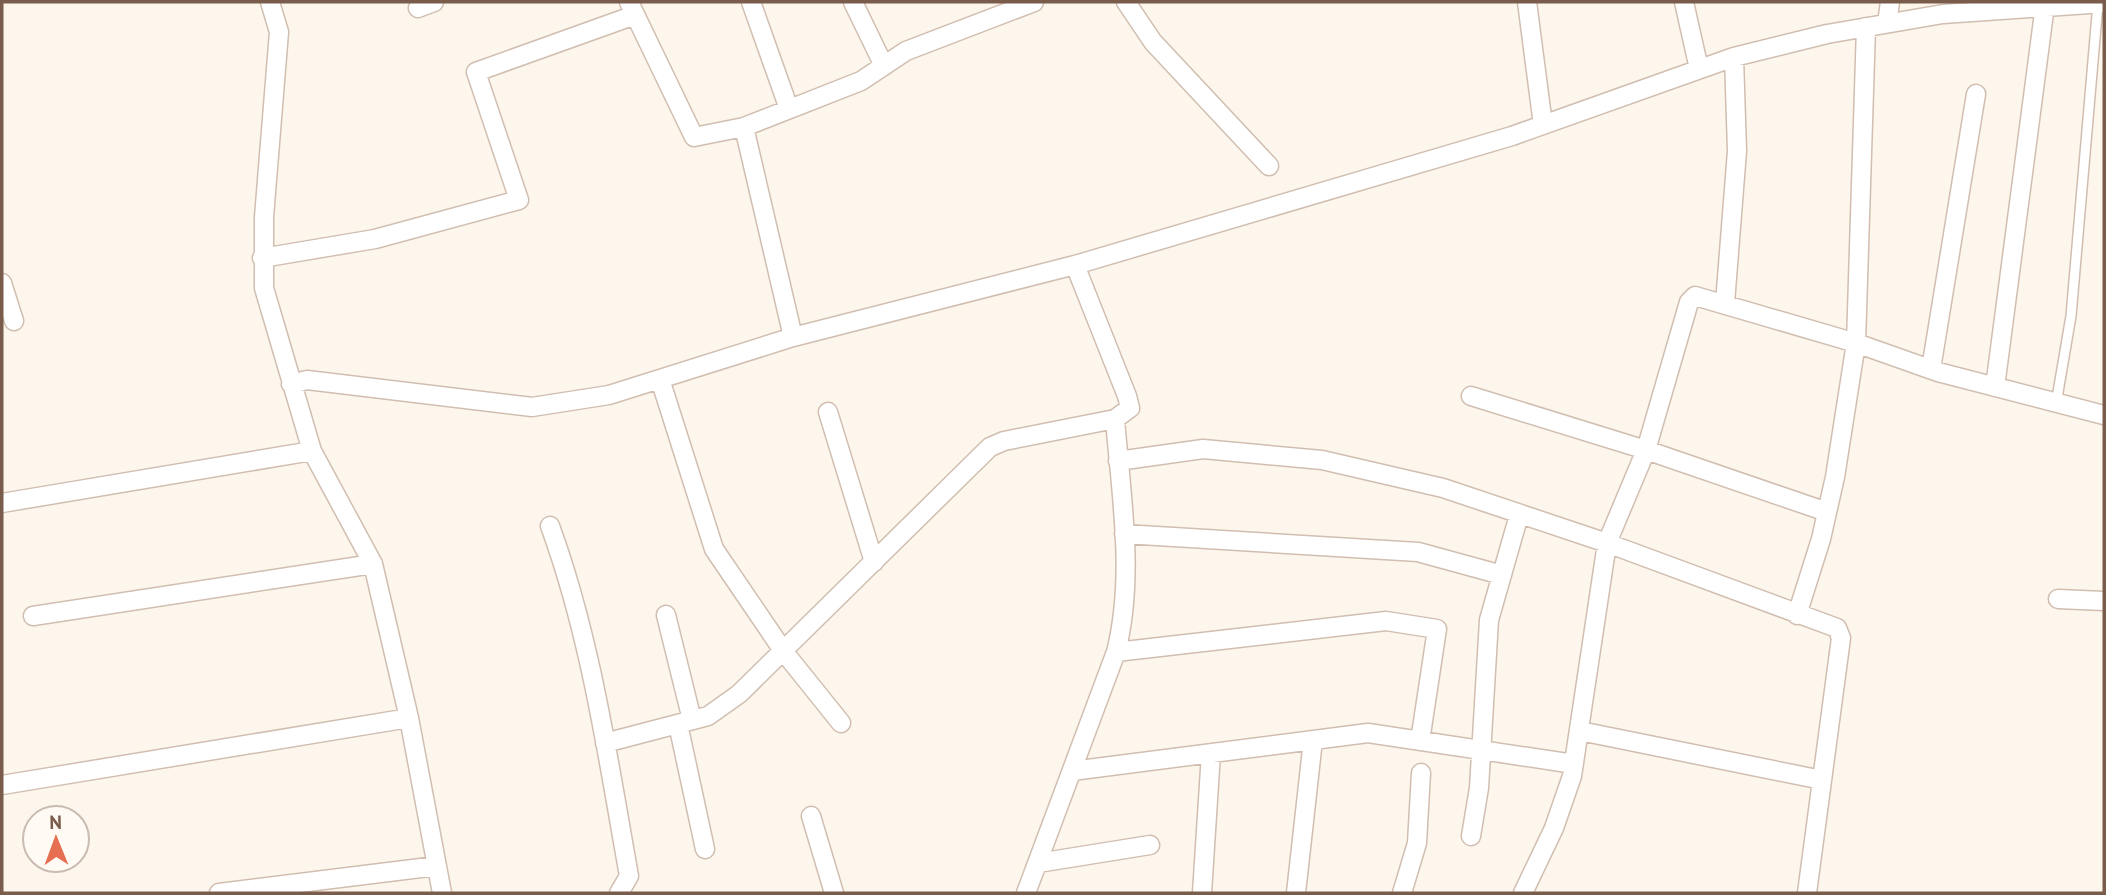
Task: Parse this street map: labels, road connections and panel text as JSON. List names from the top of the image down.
{
  "north": "top"
}
